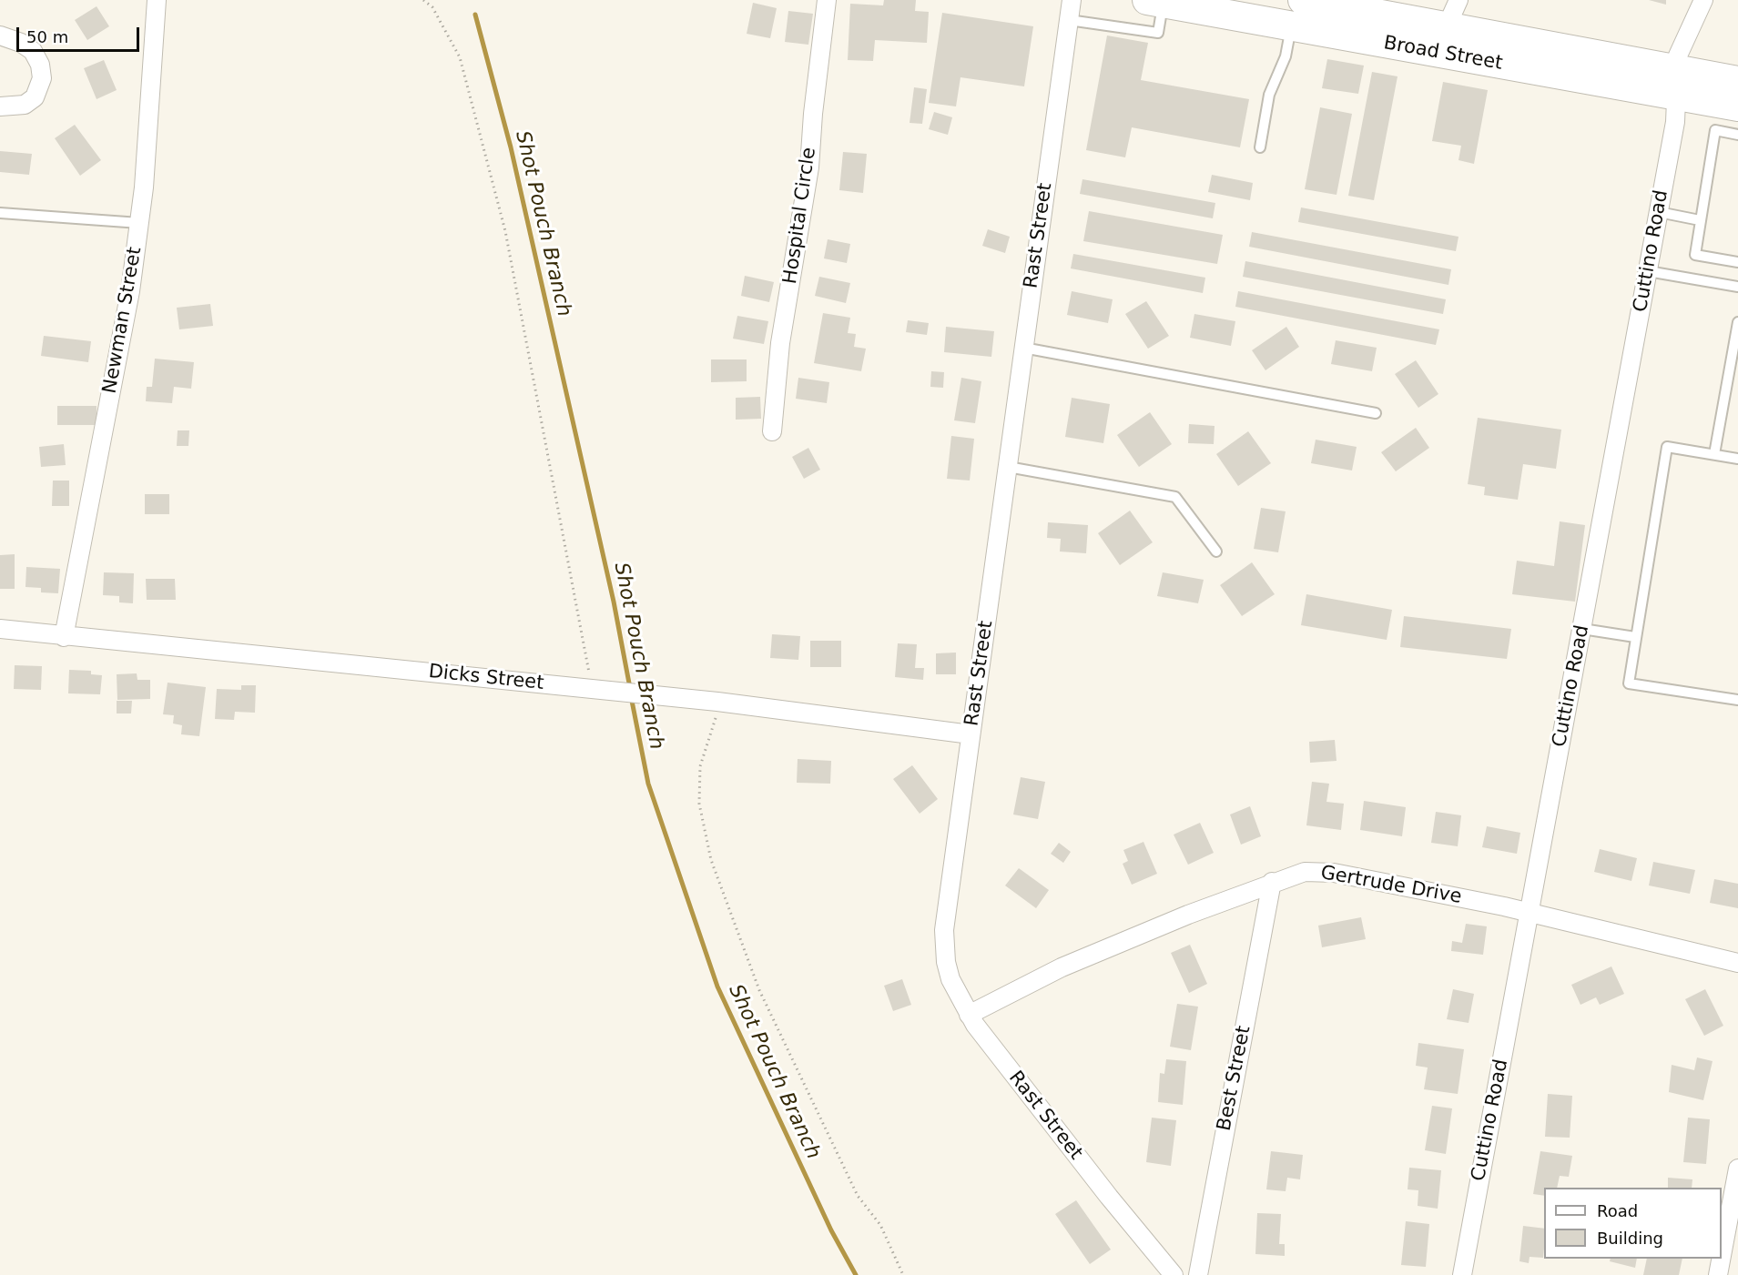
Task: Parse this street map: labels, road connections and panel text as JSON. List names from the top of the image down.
{
  "streets": {
    "main road": ["Broad Street"],
    "street": [
      "Hospital Circle",
      "Rast Street",
      "Cuttino Road",
      "Newman Street",
      "Dicks Street",
      "Gertrude Drive",
      "Best Street"
    ]
  },
  "crossings": [
    ["Broad Street", "Cuttino Road"],
    ["Rast Street", "Dicks Street"],
    ["Rast Street", "Gertrude Drive"],
    ["Cuttino Road", "Gertrude Drive"],
    ["Newman Street", "Dicks Street"],
    ["Gertrude Drive", "Best Street"]
  ],
  "water": ["Shot Pouch Branch"],
  "legend": ["Road", "Building"],
  "scale_bar": "50 m"
}
